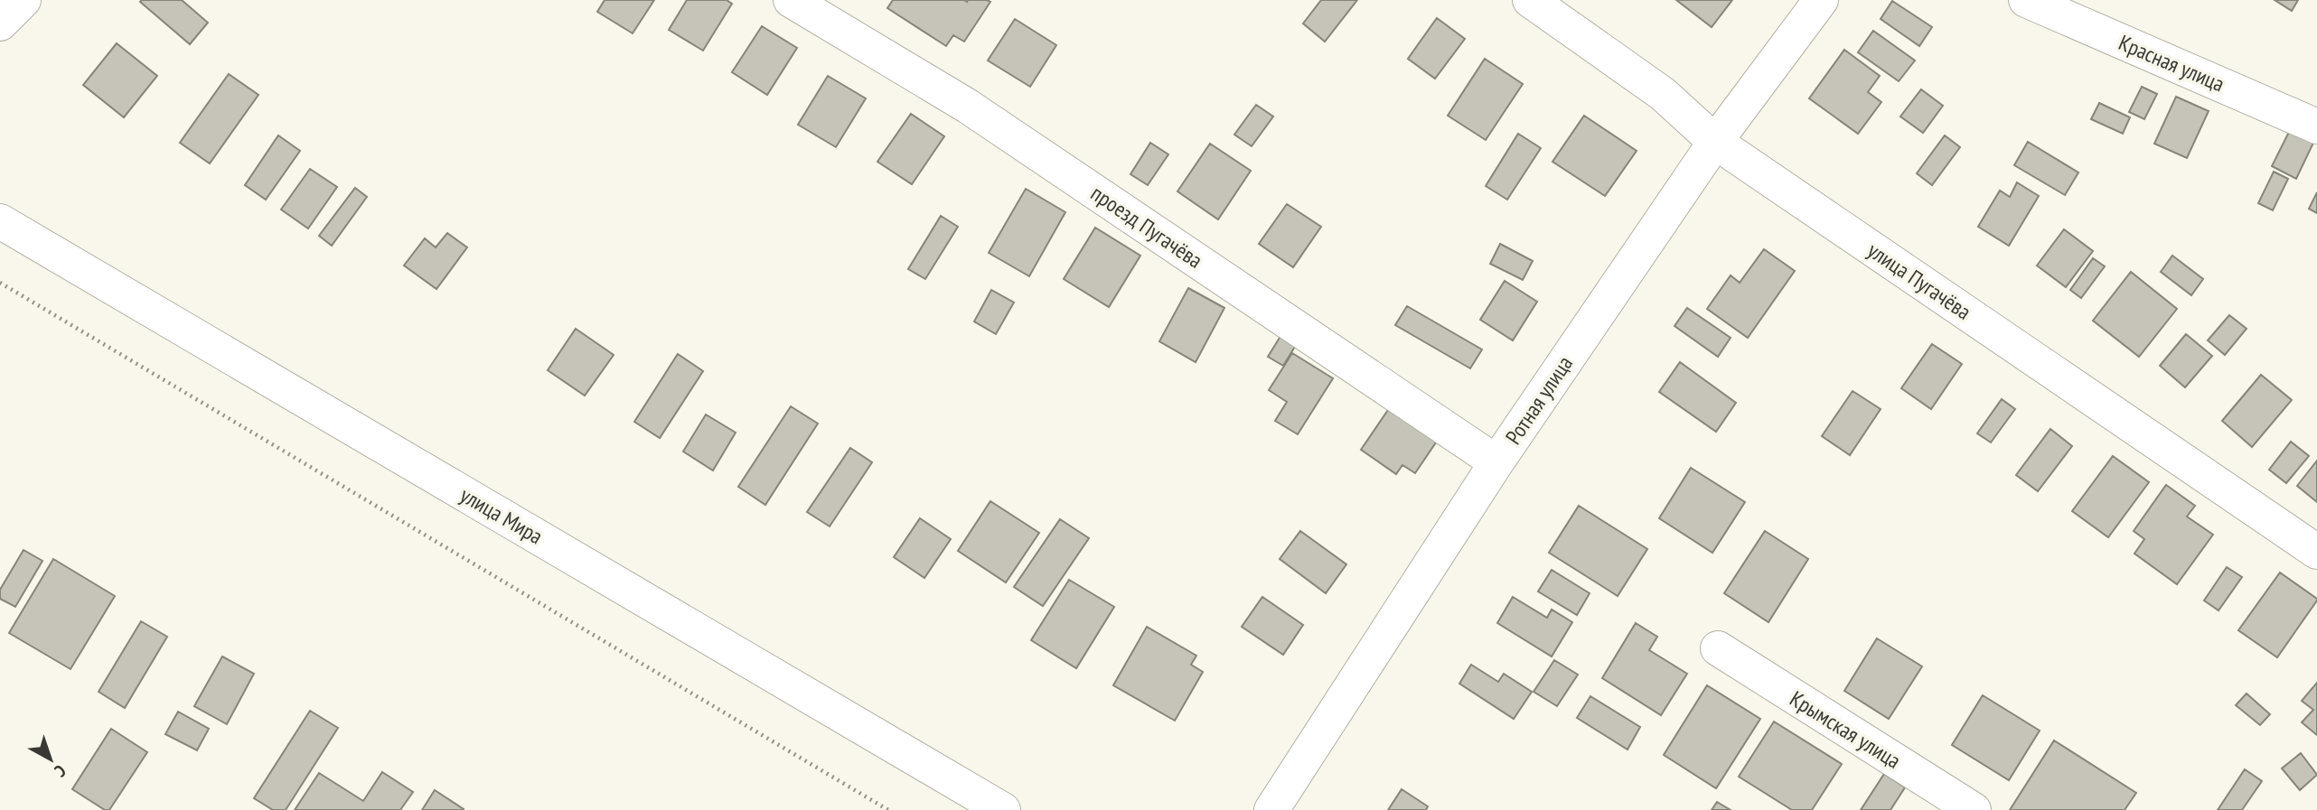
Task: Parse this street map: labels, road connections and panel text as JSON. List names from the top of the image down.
{
  "streets": {
    "street": [
      "Красная улица",
      "проезд Пугачёва",
      "улица Пугачёва",
      "Ротная улица",
      "улица Мира",
      "Крымская улица"
    ]
  },
  "crossings": [
    ["проезд Пугачёва", "Ротная улица"],
    ["улица Пугачёва", "Ротная улица"]
  ],
  "north": "bottom right"
}
